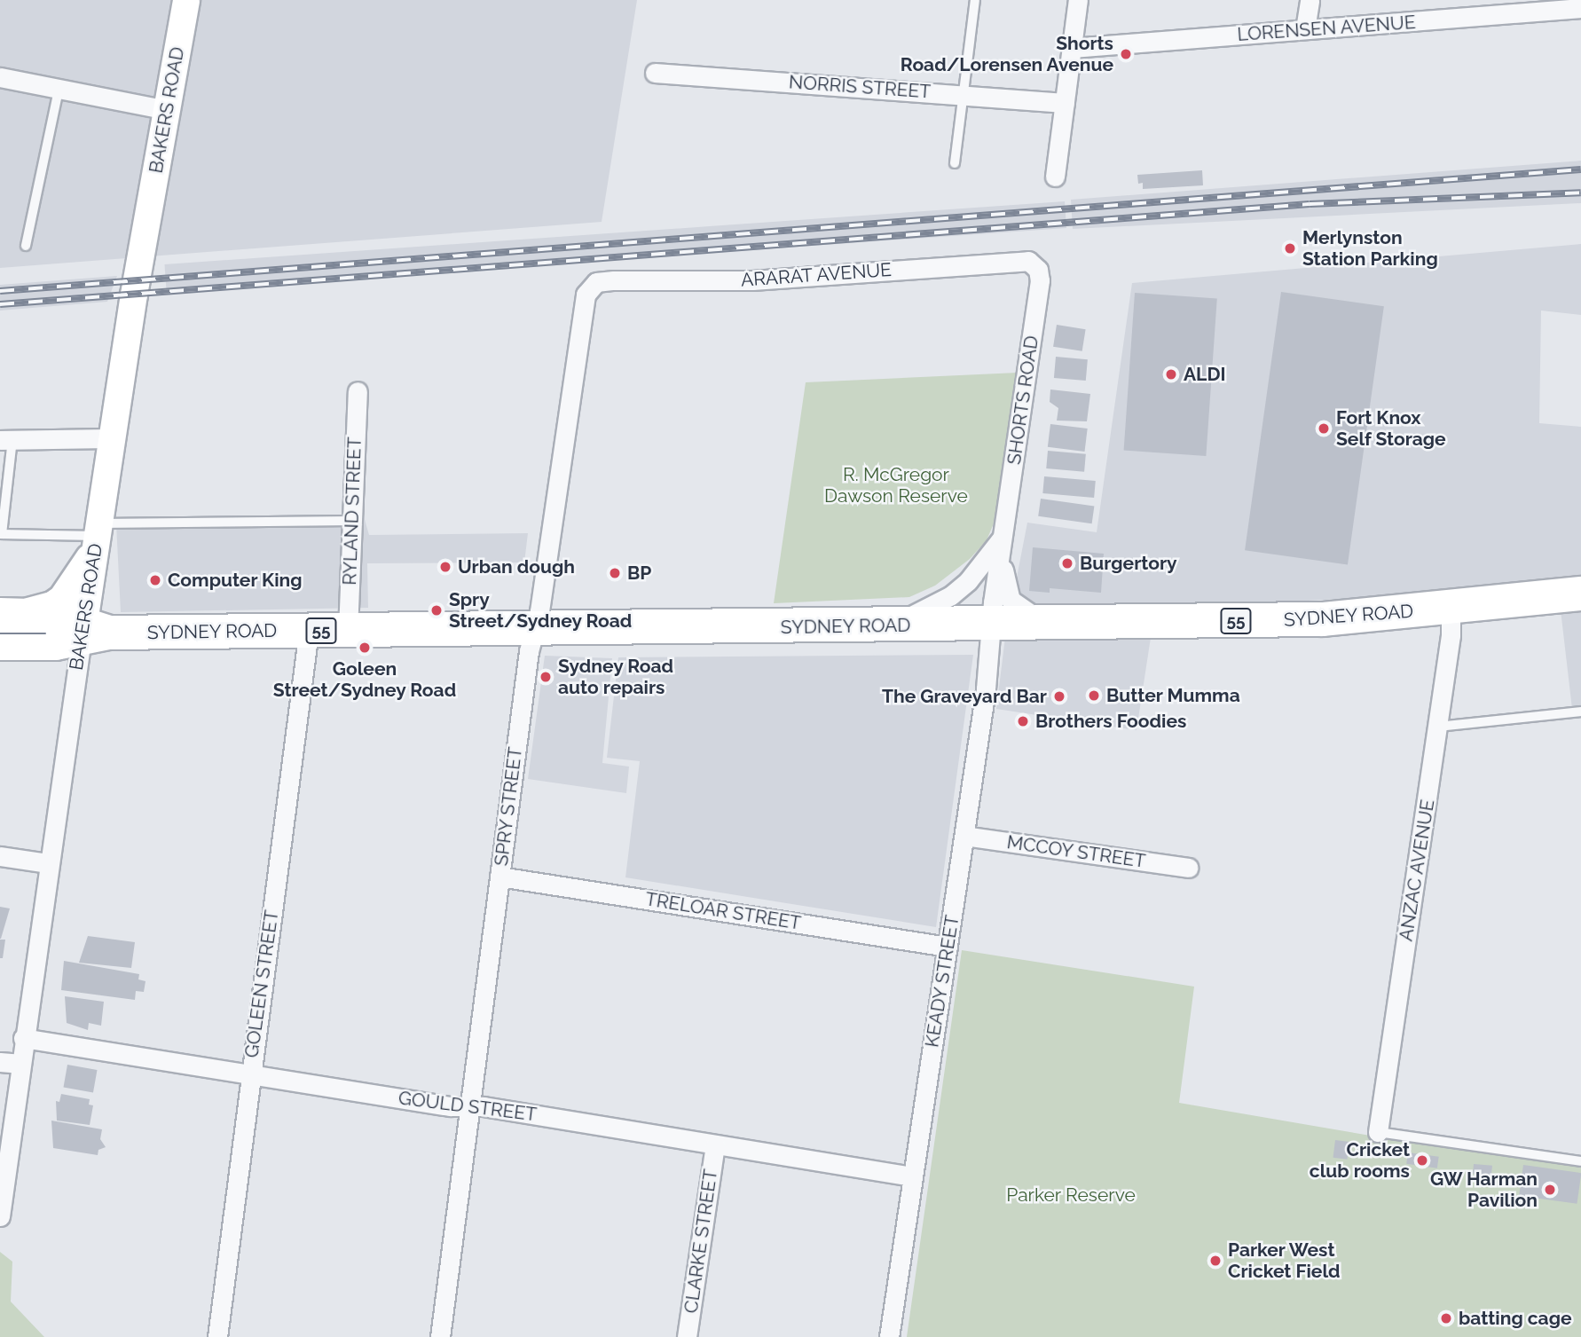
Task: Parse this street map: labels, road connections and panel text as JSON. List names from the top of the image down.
{
  "streets": {
    "highway": ["SYDNEY ROAD", "55"],
    "street": [
      "LORENSEN AVENUE",
      "NORRIS STREET",
      "BAKERS ROAD",
      "ARARAT AVENUE",
      "SHORTS ROAD",
      "RYLAND STREET",
      "SPRY STREET",
      "MCCOY STREET",
      "ANZAC AVENUE",
      "TRELOAR STREET",
      "KEADY STREET",
      "GOLEEN STREET",
      "GOULD STREET",
      "CLARKE STREET"
    ]
  },
  "crossings": [
    ["BAKERS ROAD", "SYDNEY ROAD"],
    ["BAKERS ROAD", "GOULD STREET"],
    ["ARARAT AVENUE", "SHORTS ROAD"],
    ["ARARAT AVENUE", "SPRY STREET"],
    ["SHORTS ROAD", "SYDNEY ROAD"],
    ["SHORTS ROAD", "KEADY STREET"],
    ["RYLAND STREET", "SYDNEY ROAD"],
    ["SYDNEY ROAD", "SPRY STREET"],
    ["SYDNEY ROAD", "ANZAC AVENUE"],
    ["SYDNEY ROAD", "KEADY STREET"],
    ["SYDNEY ROAD", "GOLEEN STREET"],
    ["SPRY STREET", "TRELOAR STREET"],
    ["SPRY STREET", "GOULD STREET"],
    ["MCCOY STREET", "KEADY STREET"],
    ["TRELOAR STREET", "KEADY STREET"],
    ["KEADY STREET", "GOULD STREET"],
    ["GOLEEN STREET", "GOULD STREET"],
    ["GOULD STREET", "CLARKE STREET"]
  ],
  "parks": ["R. McGregor Dawson Reserve", "Parker Reserve"],
  "places": [
    "Shorts Road/Lorensen Avenue",
    "Merlynston Station Parking",
    "ALDI",
    "Fort Knox Self Storage",
    "Burgertory",
    "Urban dough",
    "BP",
    "Computer King",
    "Spry Street/Sydney Road",
    "Goleen Street/Sydney Road",
    "Sydney Road auto repairs",
    "Butter Mumma",
    "The Graveyard Bar",
    "Brothers Foodies",
    "Cricket club rooms",
    "GW Harman Pavilion",
    "Parker West Cricket Field",
    "batting cage"
  ]
}
